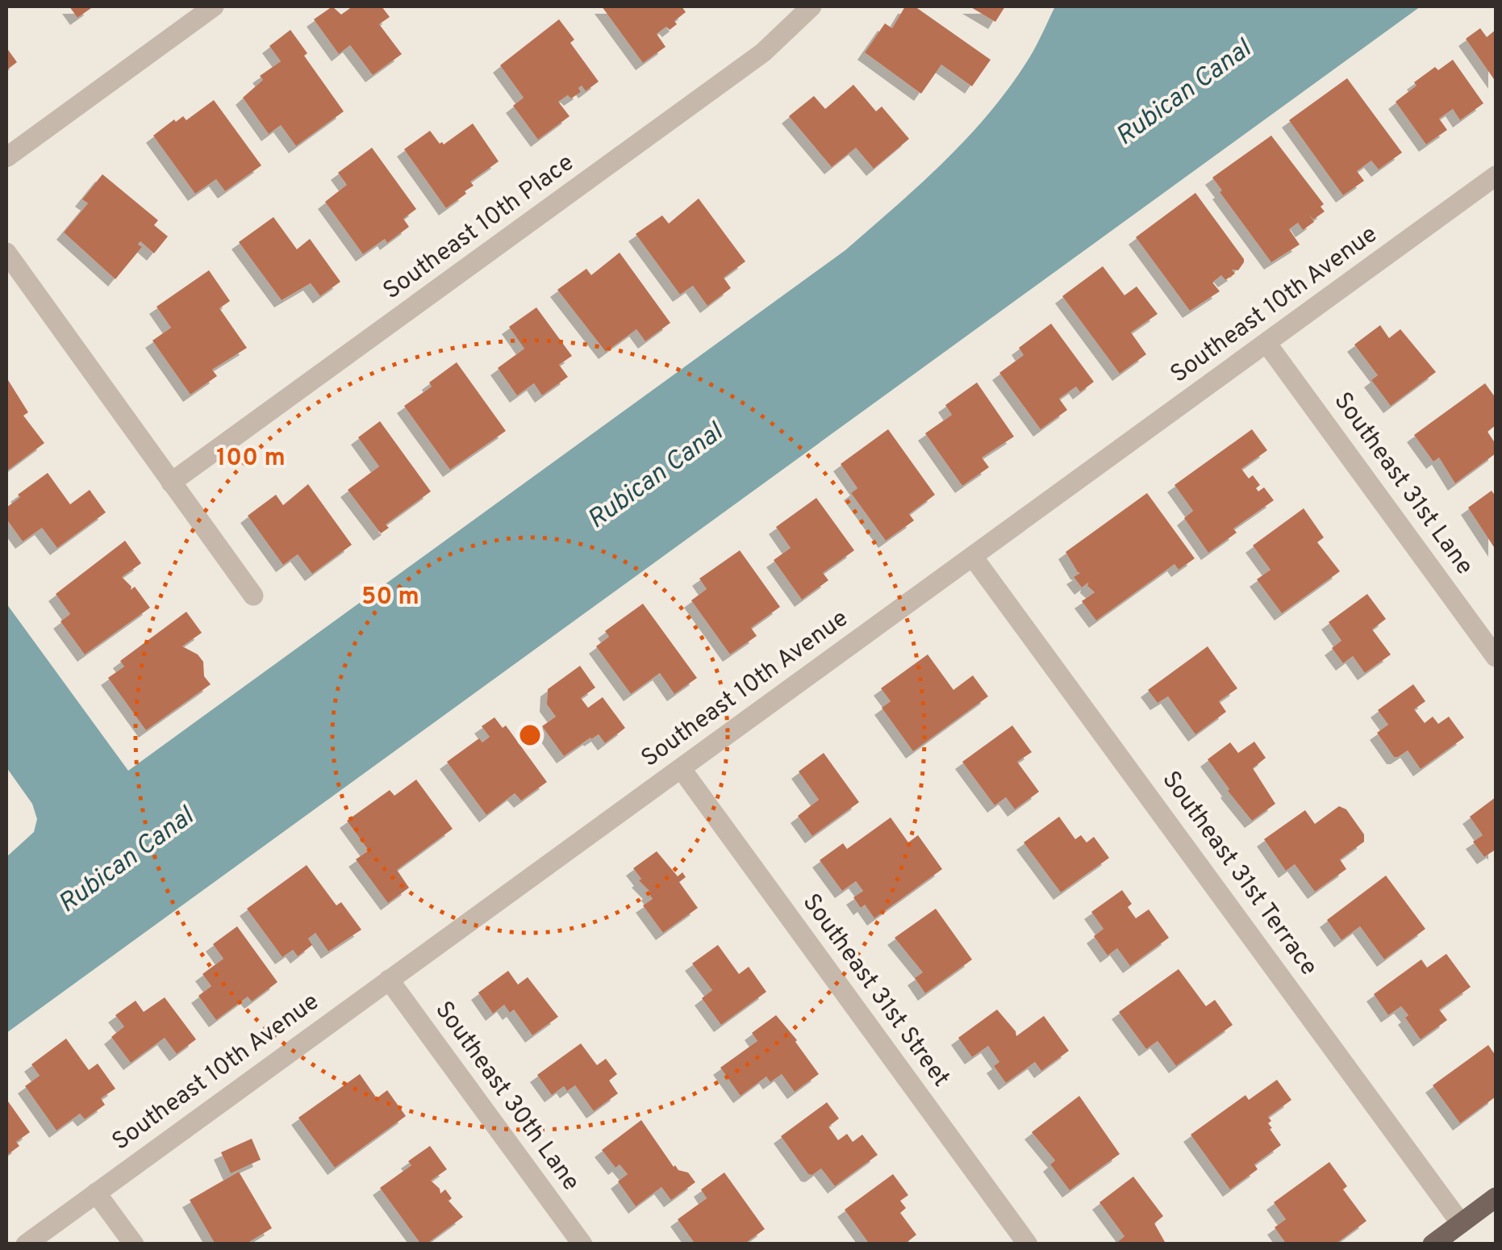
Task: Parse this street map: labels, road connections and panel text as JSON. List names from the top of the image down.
{
  "streets": {
    "street": [
      "Southeast 10th Place",
      "Southeast 10th Avenue",
      "Southeast 31st Lane",
      "Southeast 31st Terrace",
      "Southeast 31st Street",
      "Southeast 30th Lane"
    ]
  },
  "crossings": [
    ["Southeast 10th Avenue", "Southeast 31st Lane"],
    ["Southeast 10th Avenue", "Southeast 31st Terrace"],
    ["Southeast 10th Avenue", "Southeast 31st Street"],
    ["Southeast 10th Avenue", "Southeast 30th Lane"]
  ],
  "water": ["Rubican Canal"],
  "rings": ["100 m", "50 m"]
}
